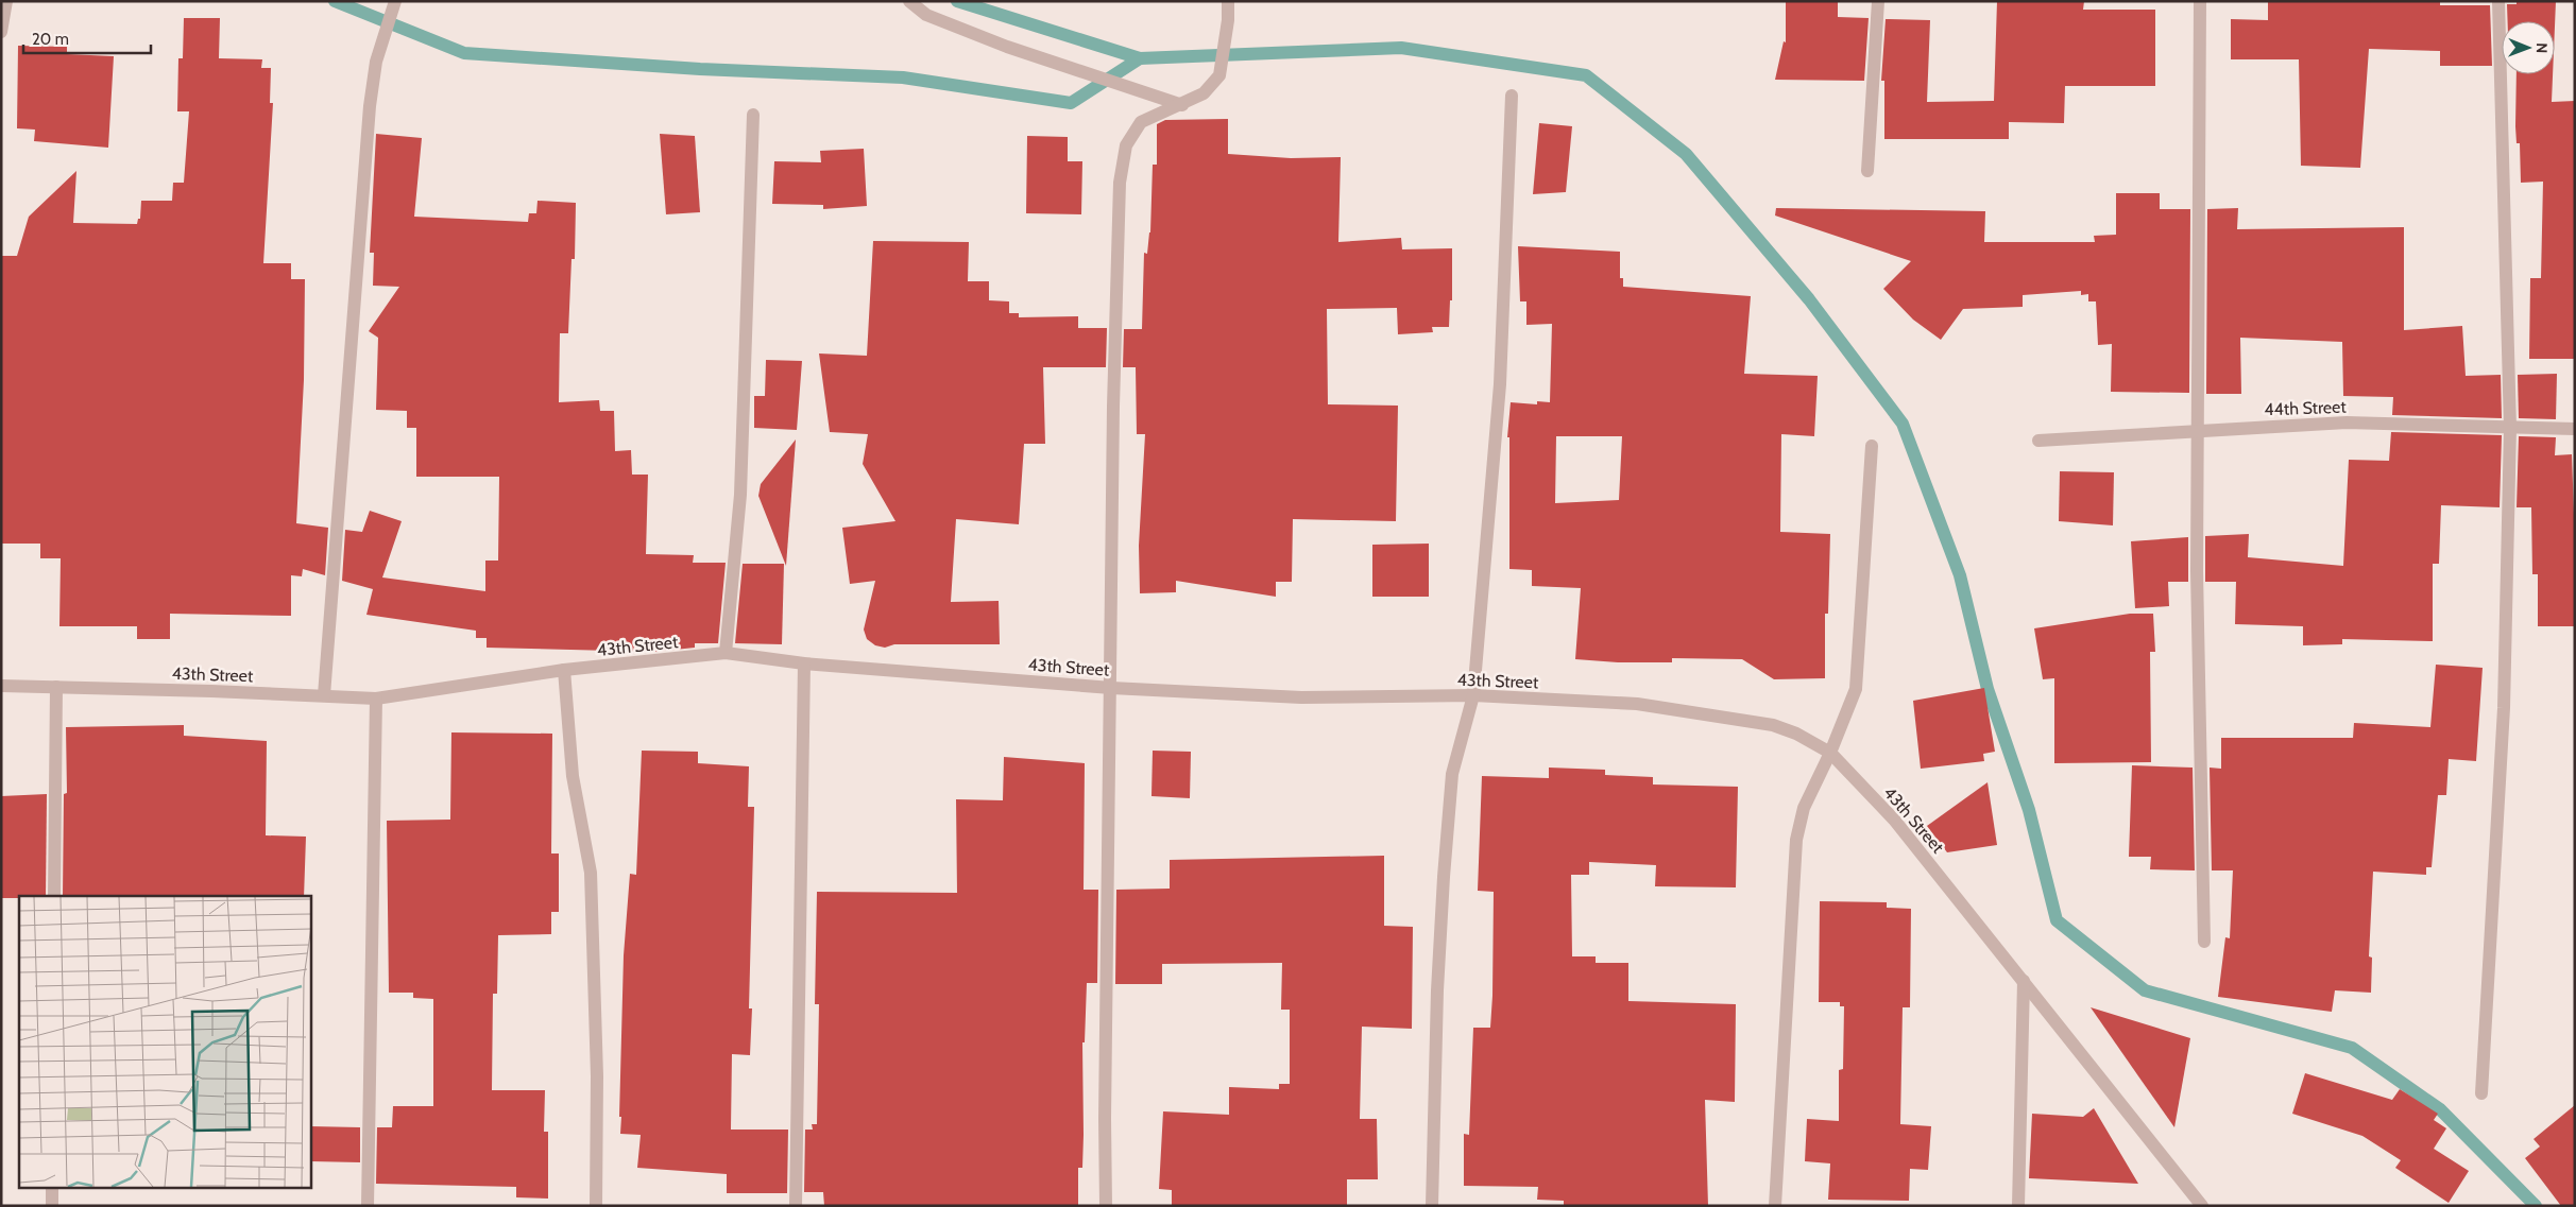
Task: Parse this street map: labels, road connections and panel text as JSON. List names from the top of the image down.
{
  "streets": {
    "street": ["44th Street", "43th Street"]
  },
  "scale_bar": "20 m",
  "north": "right"
}
